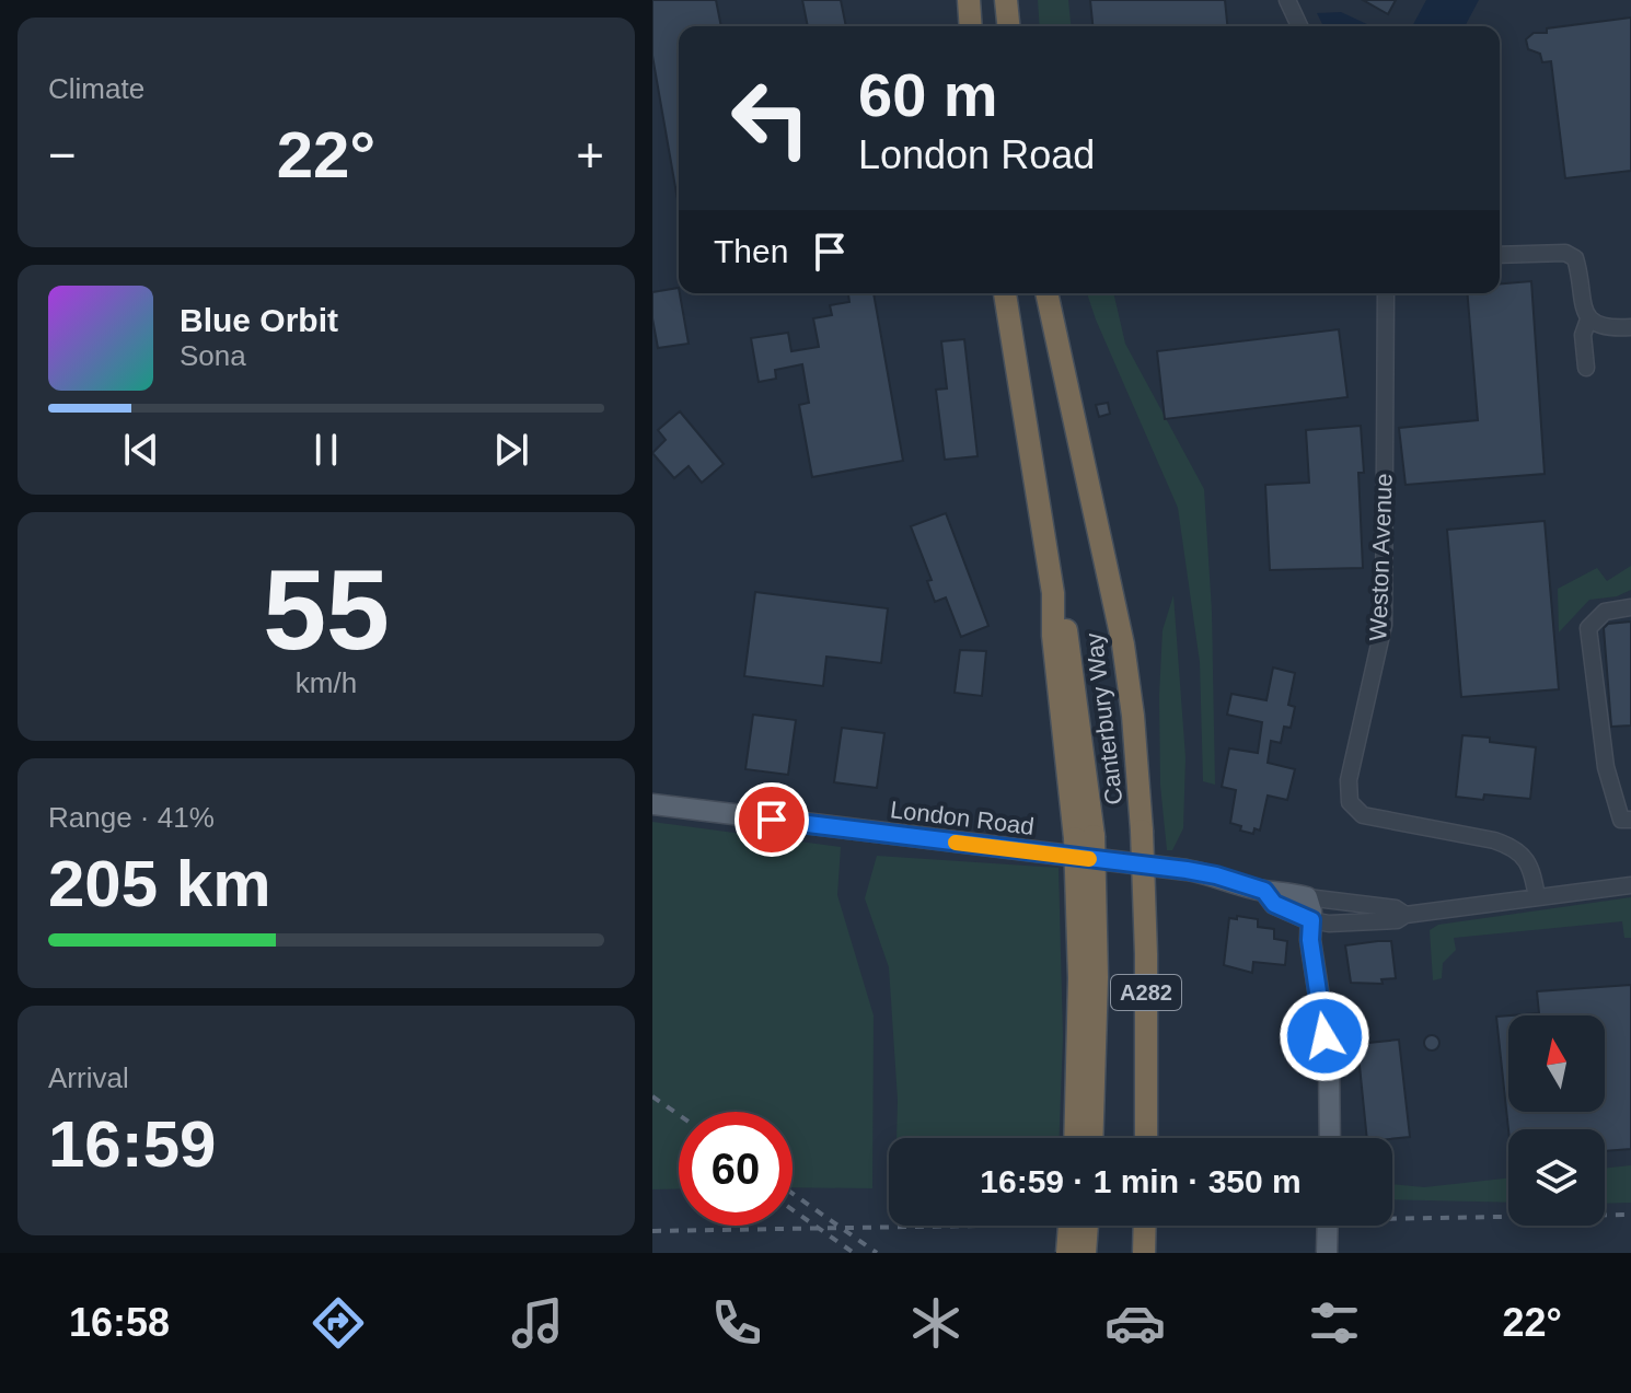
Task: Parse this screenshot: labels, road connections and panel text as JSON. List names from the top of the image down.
{
  "streets": {
    "highway": ["Canterbury Way", "A282"],
    "main road": ["London Road"],
    "street": ["Weston Avenue"]
  },
  "crossings": [
    ["Weston Avenue", "London Road"]
  ],
  "north": "top",
  "page": {
    "tile": [
      "Climate",
      ["55", "km/h"],
      ["Range · 41%", "205 km"],
      ["Arrival", "16:59"]
    ],
    "turn": ["60 m", "London Road"],
    "heat": ["−", "22°", "+"],
    "then": "Then",
    "song": ["Blue Orbit", "Sona"],
    "limit": "60",
    "trip": "16:59 · 1 min · 350 m",
    "tabs": ["16:58", "22°"]
  }
}
